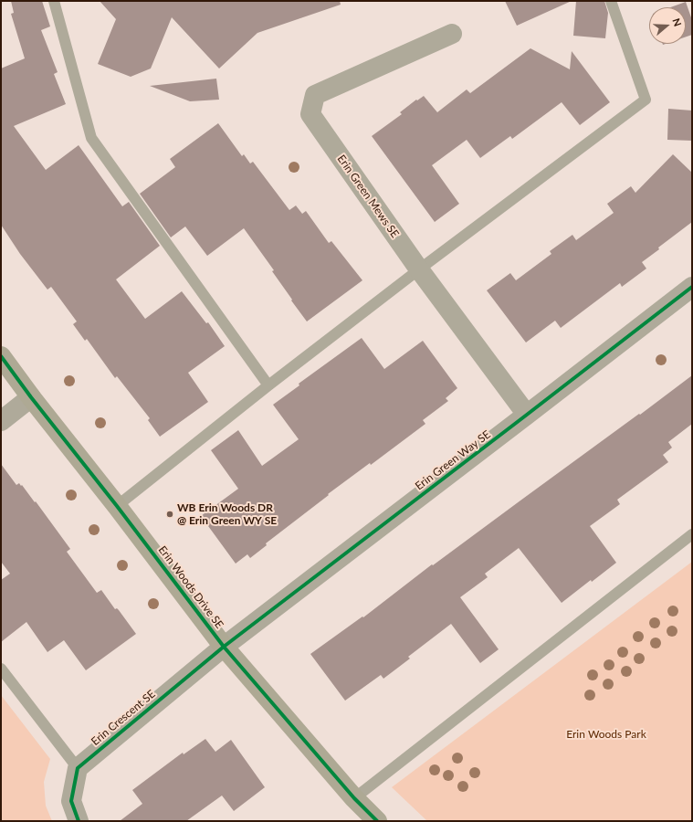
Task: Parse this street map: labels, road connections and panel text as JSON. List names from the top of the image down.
{
  "streets": {
    "street": [
      "Erin Green Mews SE",
      "Erin Green Way SE",
      "Erin Woods Drive SE",
      "Erin Crescent SE"
    ]
  },
  "crossings": [
    ["Erin Green Mews SE", "Erin Green Way SE"],
    ["Erin Green Way SE", "Erin Woods Drive SE"],
    ["Erin Green Way SE", "Erin Crescent SE"],
    ["Erin Woods Drive SE", "Erin Crescent SE"]
  ],
  "parks": ["Erin Woods Park"],
  "places": ["WB Erin Woods DR @ Erin Green WY SE"],
  "north": "right"
}
